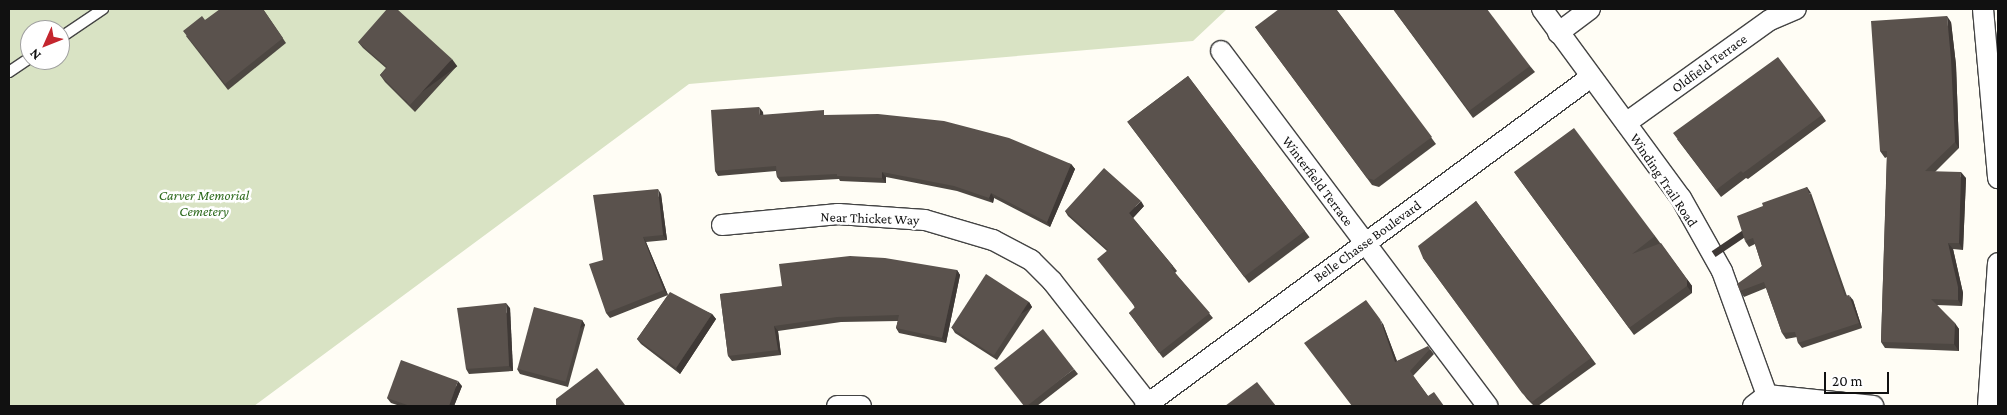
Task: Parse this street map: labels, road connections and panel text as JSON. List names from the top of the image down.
{
  "streets": {
    "street": [
      "Oldfield Terrace",
      "Winding Trail Road",
      "Winterfield Terrace",
      "Near Thicket Way",
      "Belle Chasse Boulevard"
    ]
  },
  "crossings": [
    ["Oldfield Terrace", "Winding Trail Road"],
    ["Winding Trail Road", "Belle Chasse Boulevard"],
    ["Winterfield Terrace", "Belle Chasse Boulevard"],
    ["Near Thicket Way", "Belle Chasse Boulevard"]
  ],
  "parks": ["Carver Memorial Cemetery"],
  "scale_bar": "20 m",
  "north": "bottom left"
}
